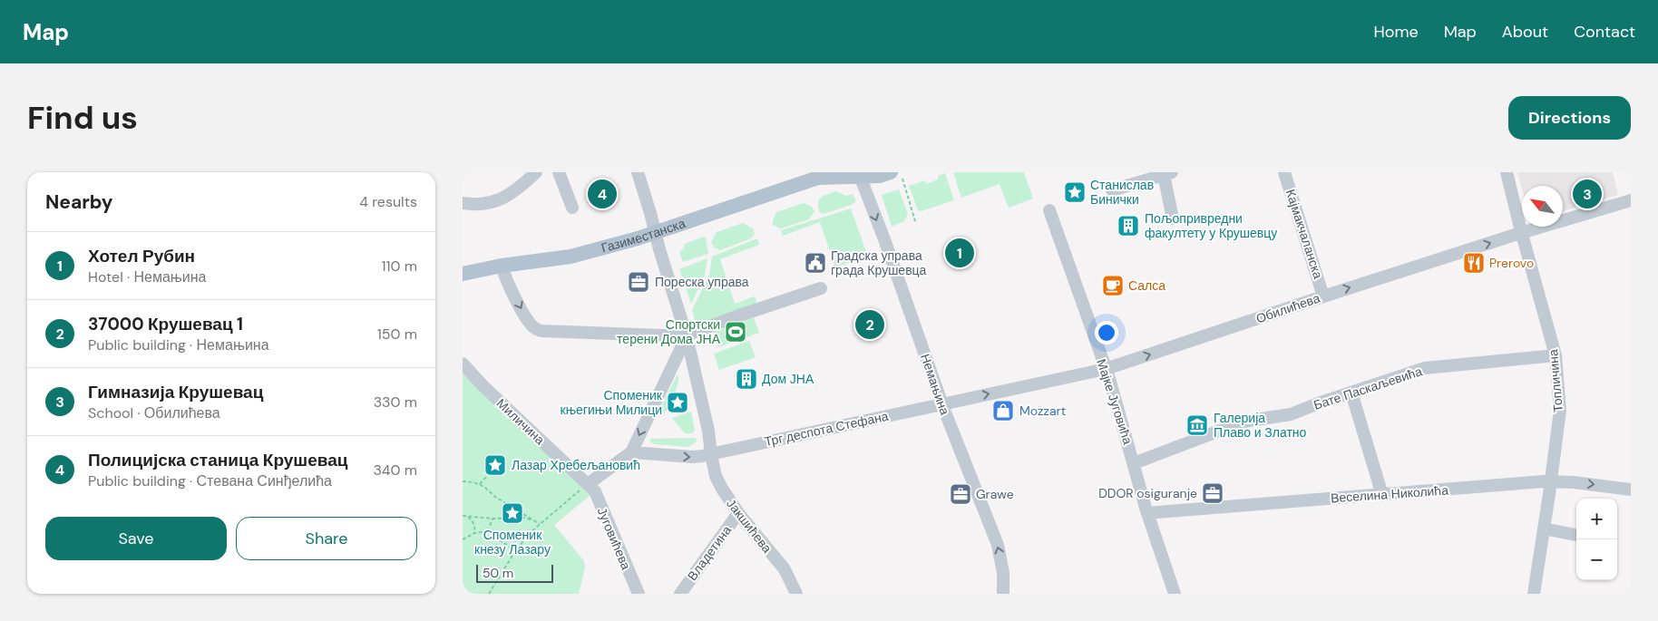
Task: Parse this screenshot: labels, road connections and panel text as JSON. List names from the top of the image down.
{
  "streets": {
    "main road": ["Газиместанска"],
    "street": [
      "Кајмакчаланска",
      "Обилићева",
      "Топличина",
      "Немањина",
      "Бате Паскаљевића",
      "Мајке Југовића",
      "Миличина",
      "Трг деспота Стефана",
      "Веселина Николића",
      "Јакшићева",
      "Југовићева",
      "Владетина"
    ]
  },
  "crossings": [
    ["Кајмакчаланска", "Обилићева"],
    ["Газиместанска", "Немањина"],
    ["Обилићева", "Топличина"],
    ["Обилићева", "Немањина"],
    ["Обилићева", "Мајке Југовића"],
    ["Обилићева", "Трг деспота Стефана"],
    ["Топличина", "Бате Паскаљевића"],
    ["Топличина", "Веселина Николића"],
    ["Немањина", "Трг деспота Стефана"],
    ["Бате Паскаљевића", "Мајке Југовића"],
    ["Мајке Југовића", "Веселина Николића"],
    ["Миличина", "Југовићева"],
    ["Трг деспота Стефана", "Јакшићева"],
    ["Јакшићева", "Владетина"]
  ],
  "one_way": ["Обилићева"],
  "places": {
    "place": [
      "Станислав Бинички",
      "Споменик књегињи Милици",
      "Лазар Хребељановић",
      "Споменик кнезу Лазару"
    ],
    "building": ["Пољопривредни факултету у Крушевцу", "Дом ЈНА"],
    "public building": ["Градска управа града Крушевца"],
    "restaurant": ["Prerovo"],
    "office": ["Пореска управа", "DDOR osiguranje", "Grawe"],
    "cafe": ["Салса"],
    "sports": ["Спортски терени Дома ЈНА"],
    "shop": ["Mozzart"],
    "museum": ["Галерија Плаво и Златно"]
  },
  "scale_bar": "50 m",
  "north": "top left",
  "page": {
    "header": "Map",
    "nav": [
      "Home",
      "Map",
      "About",
      "Contact"
    ],
    "buttons": [
      "Directions",
      ["Save", "Share"]
    ],
    "title": "Find us",
    "heading": ["Nearby", "4 results"],
    "pins": [
      "3",
      "4",
      "1",
      "2"
    ],
    "list": [
      {
        "mark": "1",
        "name": "Хотел Рубин",
        "note": "Hotel · Немањина",
        "value": "110 m"
      },
      {
        "mark": "2",
        "name": "37000 Крушевац 1",
        "note": "Public building · Немањина",
        "value": "150 m"
      },
      {
        "mark": "3",
        "name": "Гимназија Крушевац",
        "note": "School · Обилићева",
        "value": "330 m"
      },
      {
        "mark": "4",
        "name": "Полицијска станица Крушевац",
        "note": "Public building · Стевана Синђелића",
        "value": "340 m"
      }
    ],
    "map_buttons": ["+", "−"],
    "scale": "50 m"
  }
}
